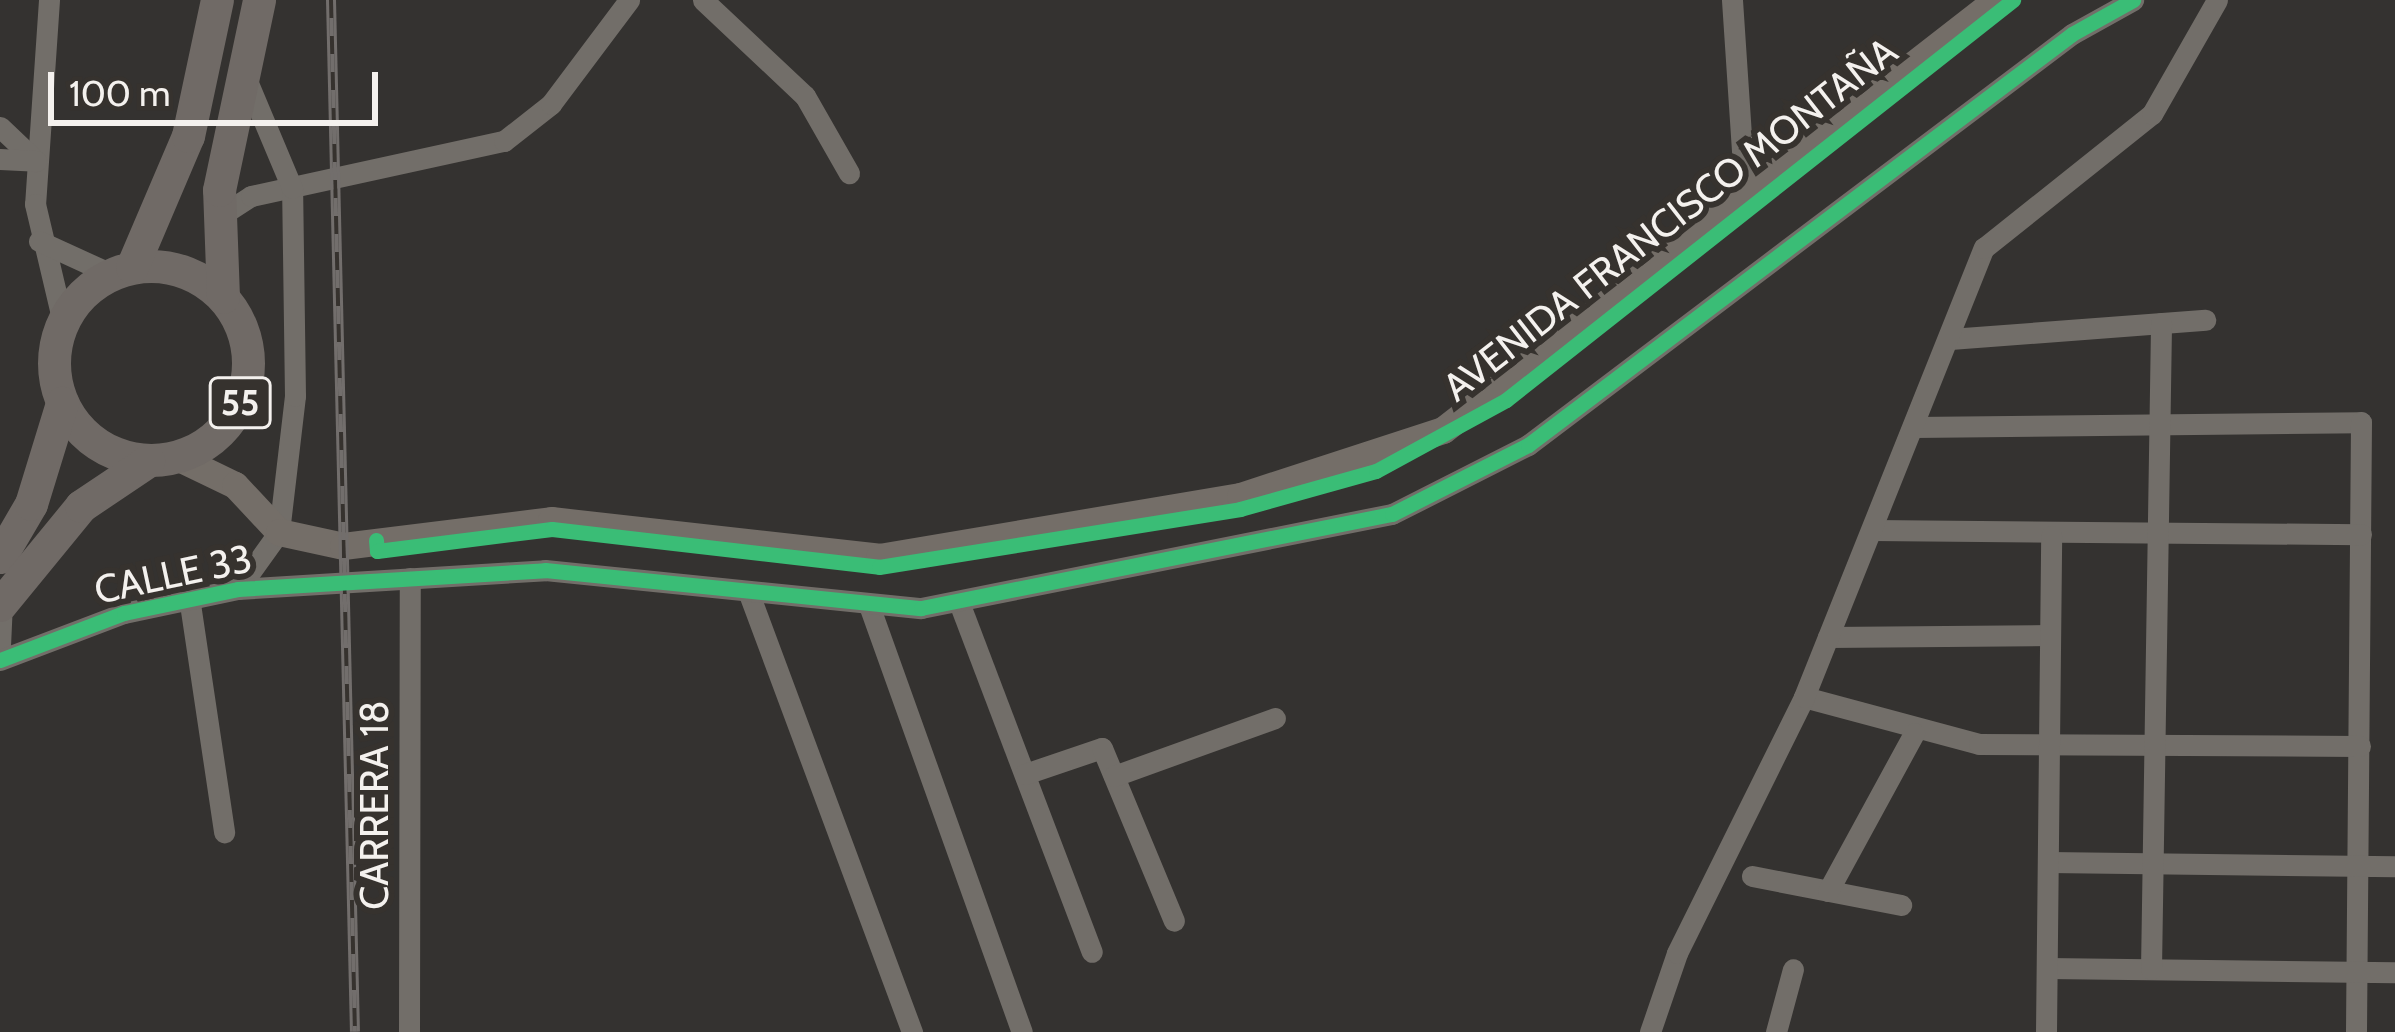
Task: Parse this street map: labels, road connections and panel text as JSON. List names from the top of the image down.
{
  "streets": {
    "highway": ["55"],
    "main road": ["AVENIDA FRANCISCO MONTAÑA"],
    "street": ["CALLE 33", "CARRERA 18"]
  },
  "crossings": [
    ["CALLE 33", "CARRERA 18"]
  ],
  "scale_bar": "100 m"
}
